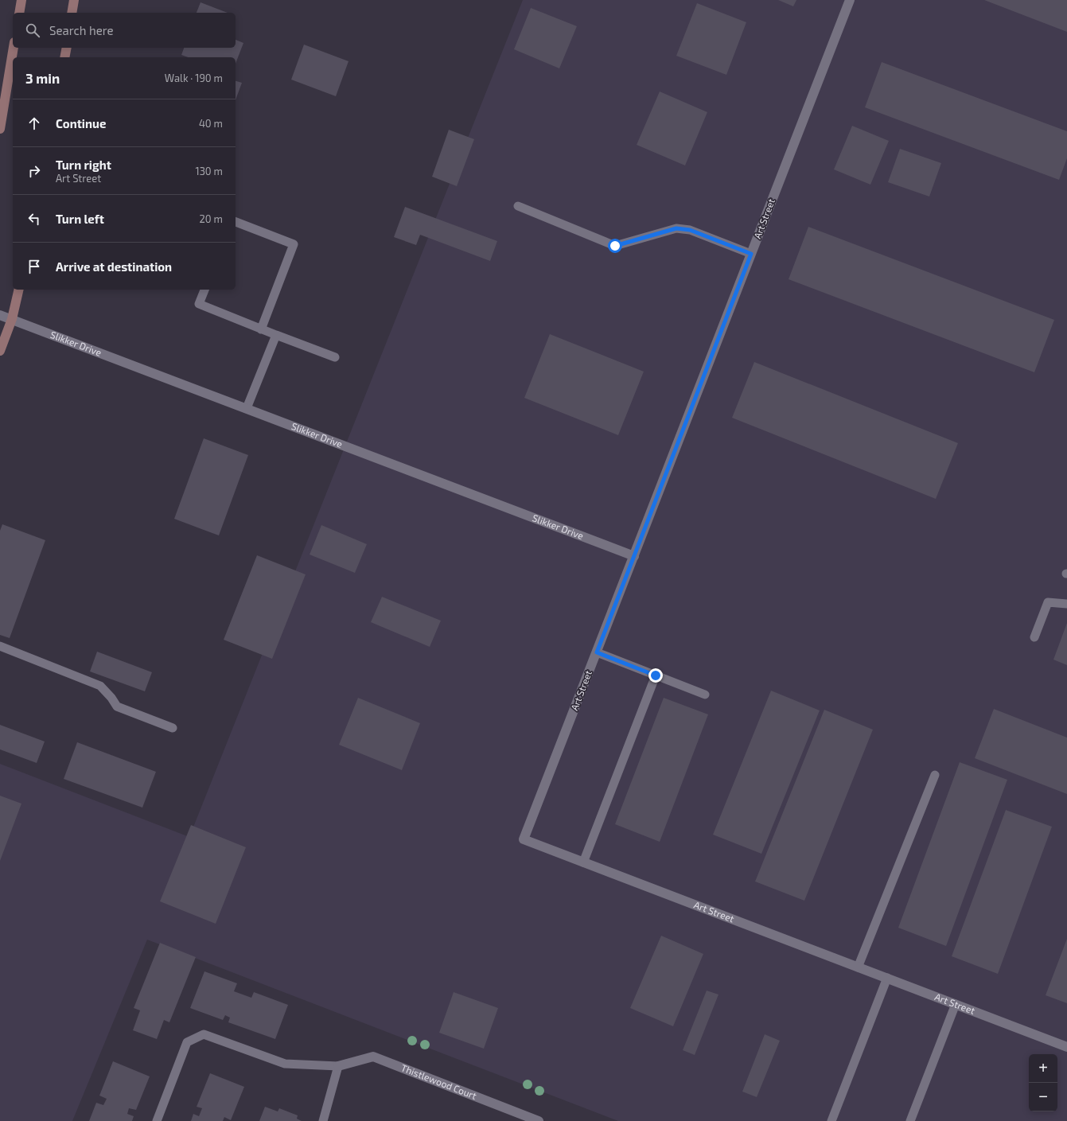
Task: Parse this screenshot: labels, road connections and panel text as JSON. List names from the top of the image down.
{
  "streets": {
    "street": ["Art Street", "Slikker Drive", "Thistlewood Court"]
  },
  "crossings": [
    ["Art Street", "Slikker Drive"]
  ],
  "page": {
    "search": "Search here",
    "heading": ["3 min", "Walk · 190 m"],
    "list": [
      ["Continue", "40 m"],
      ["Turn right", "Art Street", "130 m"],
      ["Turn left", "20 m"],
      "Arrive at destination"
    ],
    "map_buttons": ["+", "−"]
  }
}
